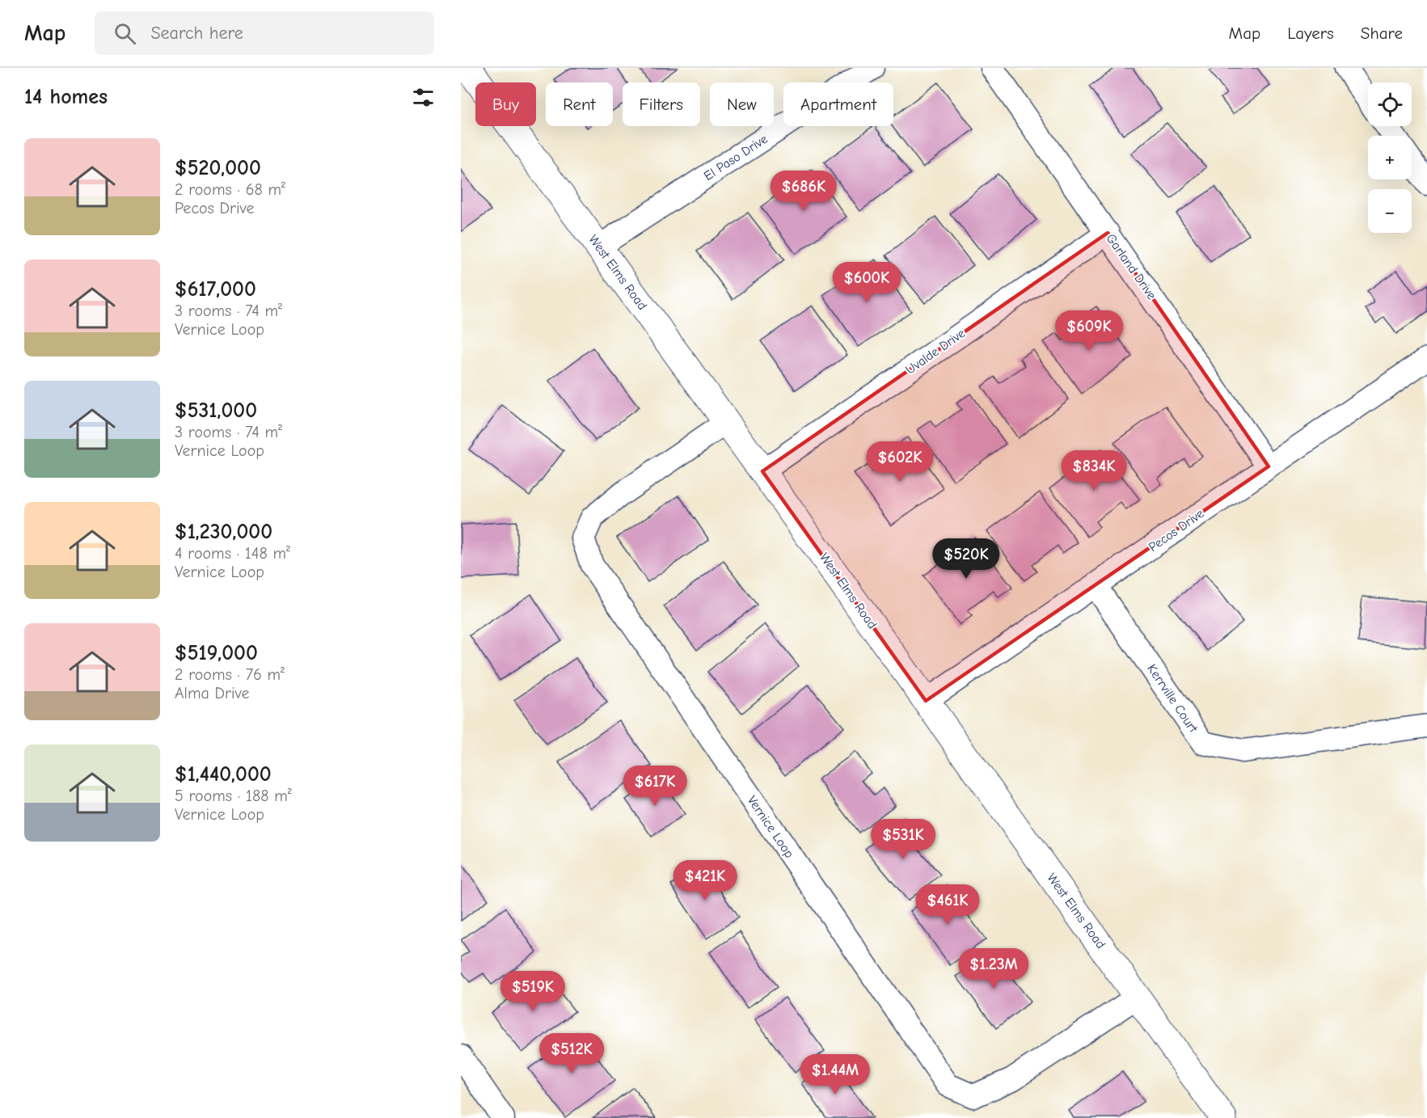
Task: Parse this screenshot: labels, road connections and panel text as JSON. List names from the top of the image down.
{
  "streets": {
    "main road": ["West Elms Road"],
    "street": [
      "El Paso Drive",
      "Garland Drive",
      "Uvalde Drive",
      "Pecos Drive",
      "Kerrville Court",
      "Vernice Loop"
    ]
  },
  "crossings": [
    ["El Paso Drive", "West Elms Road"],
    ["Garland Drive", "Uvalde Drive"],
    ["Garland Drive", "Pecos Drive"],
    ["West Elms Road", "Uvalde Drive"],
    ["West Elms Road", "Pecos Drive"],
    ["West Elms Road", "Vernice Loop"],
    ["Pecos Drive", "Kerrville Court"]
  ],
  "page": {
    "header": "Map",
    "search": "Search here",
    "nav": ["Map", "Layers", "Share"],
    "heading": "14 homes",
    "map_buttons": ["+", "−"],
    "chip": [
      "Buy",
      "Rent",
      "Filters",
      "New",
      "Apartment"
    ],
    "list": [
      {
        "name": "$520,000",
        "note": "2 rooms · 68 m² · Pecos Drive"
      },
      {
        "name": "$617,000",
        "note": "3 rooms · 74 m² · Vernice Loop"
      },
      {
        "name": "$531,000",
        "note": "3 rooms · 74 m² · Vernice Loop"
      },
      {
        "name": "$1,230,000",
        "note": "4 rooms · 148 m² · Vernice Loop"
      },
      {
        "name": "$519,000",
        "note": "2 rooms · 76 m² · Alma Drive"
      },
      {
        "name": "$1,440,000",
        "note": "5 rooms · 188 m² · Vernice Loop"
      }
    ],
    "price": [
      "$686K",
      "$600K",
      "$609K",
      "$602K",
      "$834K",
      "$520K",
      "$617K",
      "$531K",
      "$421K",
      "$461K",
      "$1.23M",
      "$519K",
      "$512K",
      "$1.44M"
    ]
  }
}
